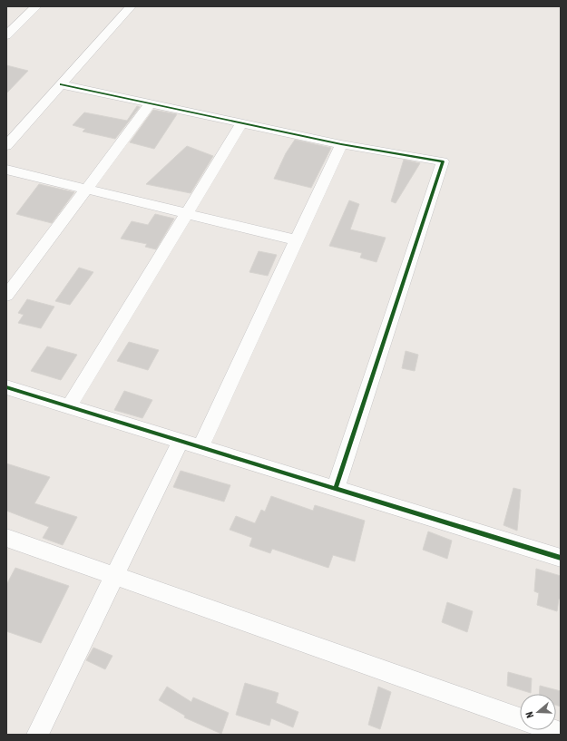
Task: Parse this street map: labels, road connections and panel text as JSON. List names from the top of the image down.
{
  "north": "left"
}
